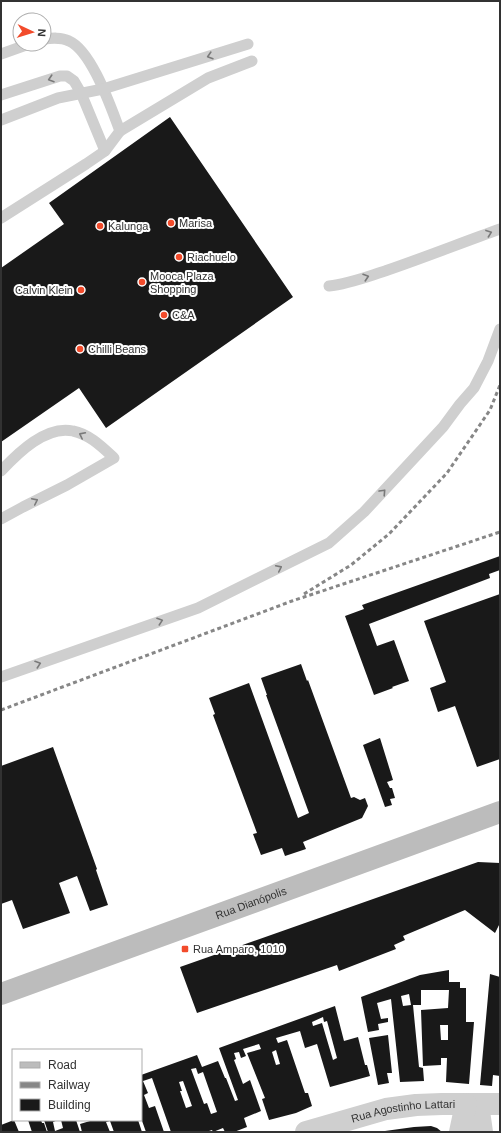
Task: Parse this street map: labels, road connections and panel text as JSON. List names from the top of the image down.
{
  "streets": {
    "street": ["Rua Dianópolis", "Rua Agostinho Lattari"]
  },
  "places": {
    "other": [
      "Marisa",
      "Kalunga",
      "Riachuelo",
      "Mooca Plaza Shopping",
      "Calvin Klein",
      "C&A",
      "Chilli Beans"
    ],
    "transit": ["Rua Amparo, 1010"]
  },
  "legend": ["Road", "Railway", "Building"],
  "north": "right"
}
